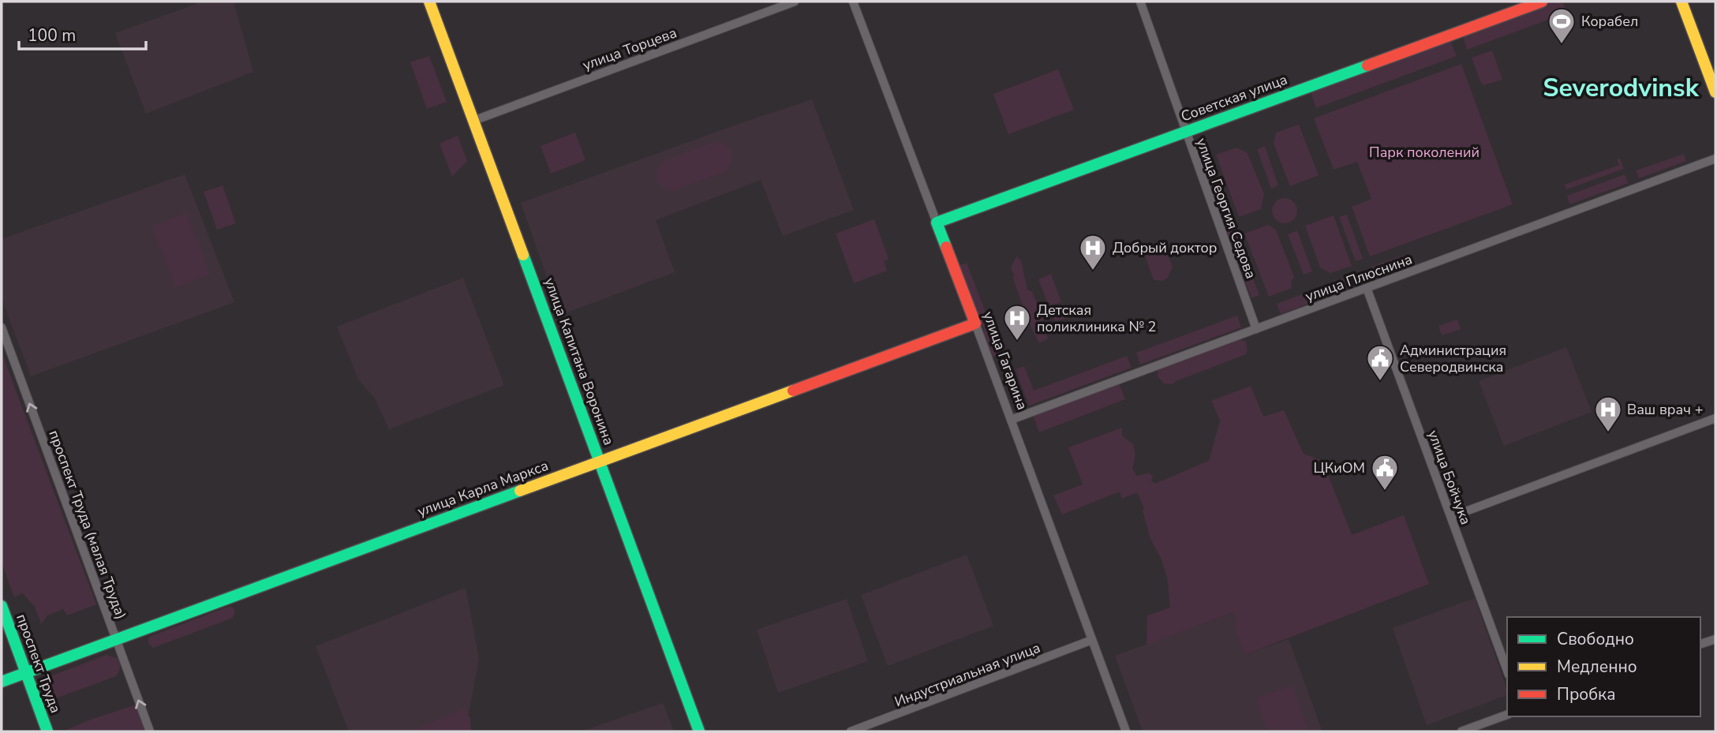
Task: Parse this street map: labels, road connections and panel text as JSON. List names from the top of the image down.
{
  "streets": {
    "street": [
      "улица Торцева",
      "Советская улица",
      "улица Георгия Седова",
      "улица Плюснина",
      "улица Гагарина",
      "улица Капитана Воронина",
      "улица Бойчука",
      "улица Карла Маркса",
      "проспект Труда (малая Труда)",
      "проспект Труда",
      "Индустриальная улица"
    ]
  },
  "crossings": [
    ["улица Торцева", "улица Капитана Воронина"],
    ["Советская улица", "улица Георгия Седова"],
    ["Советская улица", "улица Гагарина"],
    ["улица Георгия Седова", "улица Плюснина"],
    ["улица Плюснина", "улица Гагарина"],
    ["улица Плюснина", "улица Бойчука"],
    ["улица Гагарина", "улица Карла Маркса"],
    ["улица Гагарина", "Индустриальная улица"],
    ["улица Капитана Воронина", "улица Карла Маркса"],
    ["улица Карла Маркса", "проспект Труда (малая Труда)"],
    ["улица Карла Маркса", "проспект Труда"]
  ],
  "one_way": ["проспект Труда (малая Труда)"],
  "districts": ["Severodvinsk"],
  "parks": ["Парк поколений"],
  "places": {
    "sports": ["Корабел"],
    "hospital": ["Добрый доктор", "Детская поликлиника № 2", "Ваш врач +"],
    "public building": ["Администрация Северодвинска", "ЦКиОМ"]
  },
  "legend": ["Свободно", "Медленно", "Пробка"],
  "scale_bar": "100 m"
}
